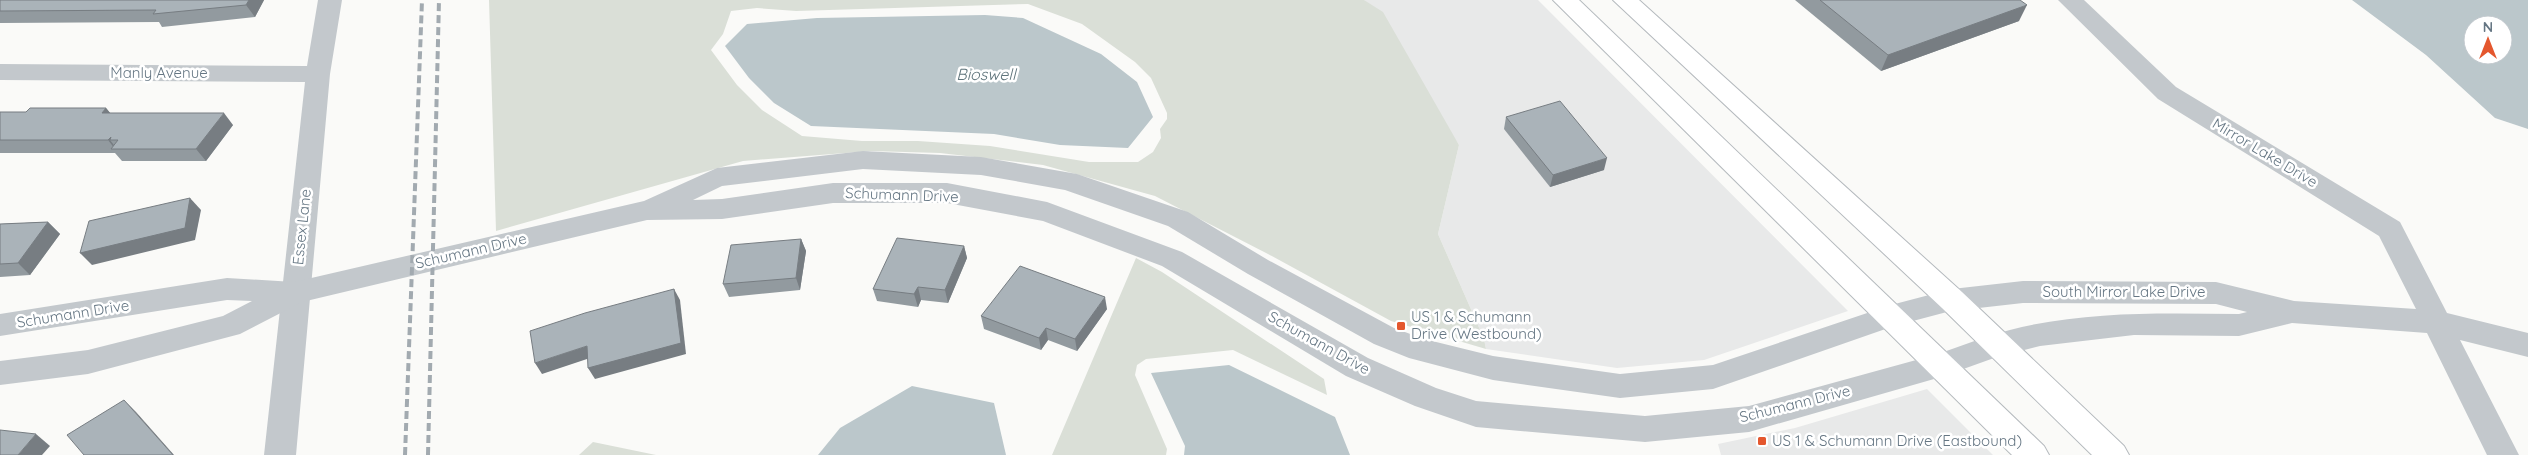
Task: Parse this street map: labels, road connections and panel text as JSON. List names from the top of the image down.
{
  "streets": {
    "street": [
      "Manly Avenue",
      "Mirror Lake Drive",
      "Schumann Drive",
      "Essex Lane",
      "South Mirror Lake Drive"
    ]
  },
  "crossings": [
    ["Manly Avenue", "Essex Lane"],
    ["Mirror Lake Drive", "South Mirror Lake Drive"],
    ["Schumann Drive", "Essex Lane"],
    ["Schumann Drive", "South Mirror Lake Drive"]
  ],
  "water": ["Bioswell"],
  "places": {
    "transit": ["US 1 & Schumann Drive (Westbound)", "US 1 & Schumann Drive (Eastbound)"]
  },
  "north": "top"
}
